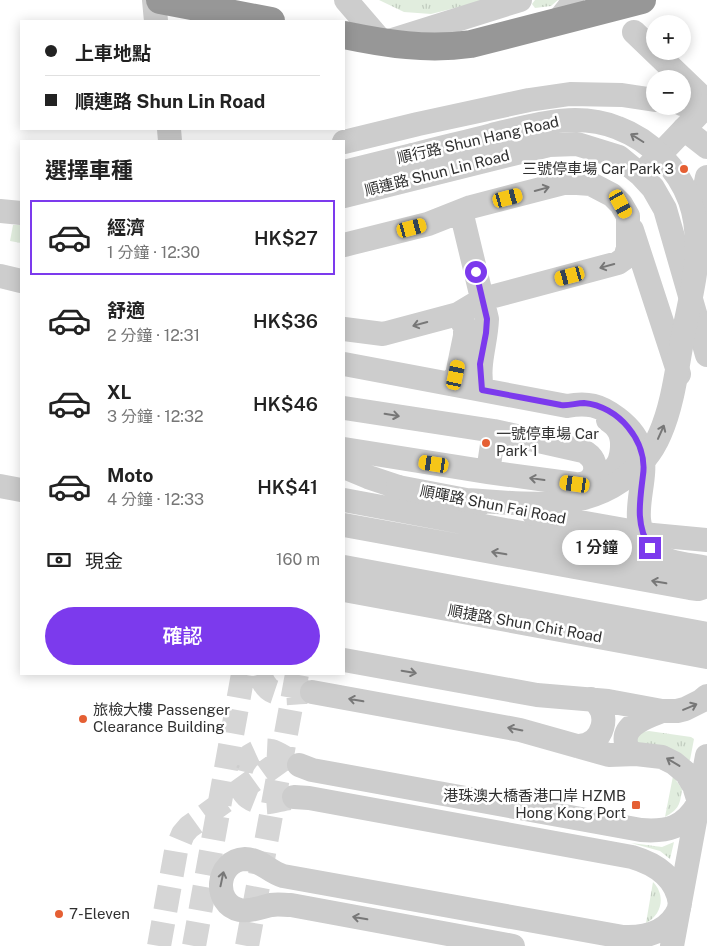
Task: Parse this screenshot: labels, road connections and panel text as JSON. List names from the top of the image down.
{
  "streets": {
    "street": [
      "順行路 Shun Hang Road",
      "順連路 Shun Lin Road",
      "順暉路 Shun Fai Road",
      "順捷路 Shun Chit Road"
    ]
  },
  "crossings": [
    ["順行路 Shun Hang Road", "順暉路 Shun Fai Road"]
  ],
  "places": {
    "other": [
      "三號停車場 Car Park 3",
      "一號停車場 Car Park 1",
      "旅檢大樓 Passenger Clearance Building",
      "7-Eleven"
    ],
    "transit": ["港珠澳大橋香港口岸 HZMB Hong Kong Port"]
  },
  "page": {
    "map_buttons": ["+", "−"],
    "banner": ["上車地點", "順連路 Shun Lin Road"],
    "heading": "選擇車種",
    "list": [
      {
        "name": "經濟",
        "note": "1 分鐘 · 12:30",
        "value": "HK$27"
      },
      {
        "name": "舒適",
        "note": "2 分鐘 · 12:31",
        "value": "HK$36"
      },
      {
        "name": "XL",
        "note": "3 分鐘 · 12:32",
        "value": "HK$46"
      },
      {
        "name": "Moto",
        "note": "4 分鐘 · 12:33",
        "value": "HK$41"
      }
    ],
    "bubble": "1 分鐘",
    "pay": ["現金", "160 m"],
    "buttons": "確認"
  }
}
